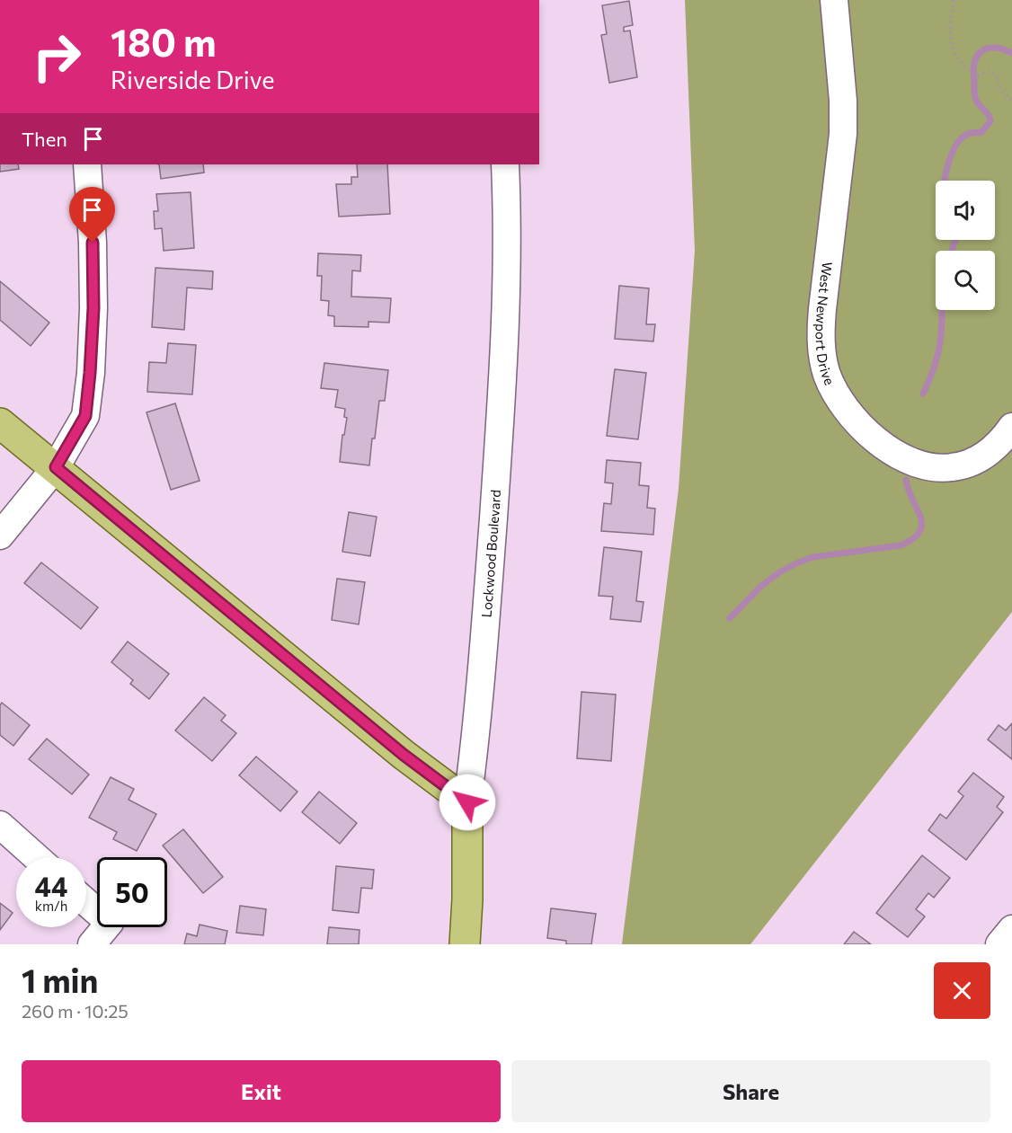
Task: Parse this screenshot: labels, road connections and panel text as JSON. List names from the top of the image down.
{
  "streets": {
    "main road": ["Lockwood Boulevard"],
    "street": ["West Newport Drive"]
  },
  "page": {
    "turn": ["180 m", "Riverside Drive"],
    "then": "Then",
    "speed": "44 km/h",
    "limit": "50",
    "heading": ["1 min", "260 m · 10:25"],
    "buttons": ["Exit", "Share"]
  }
}
